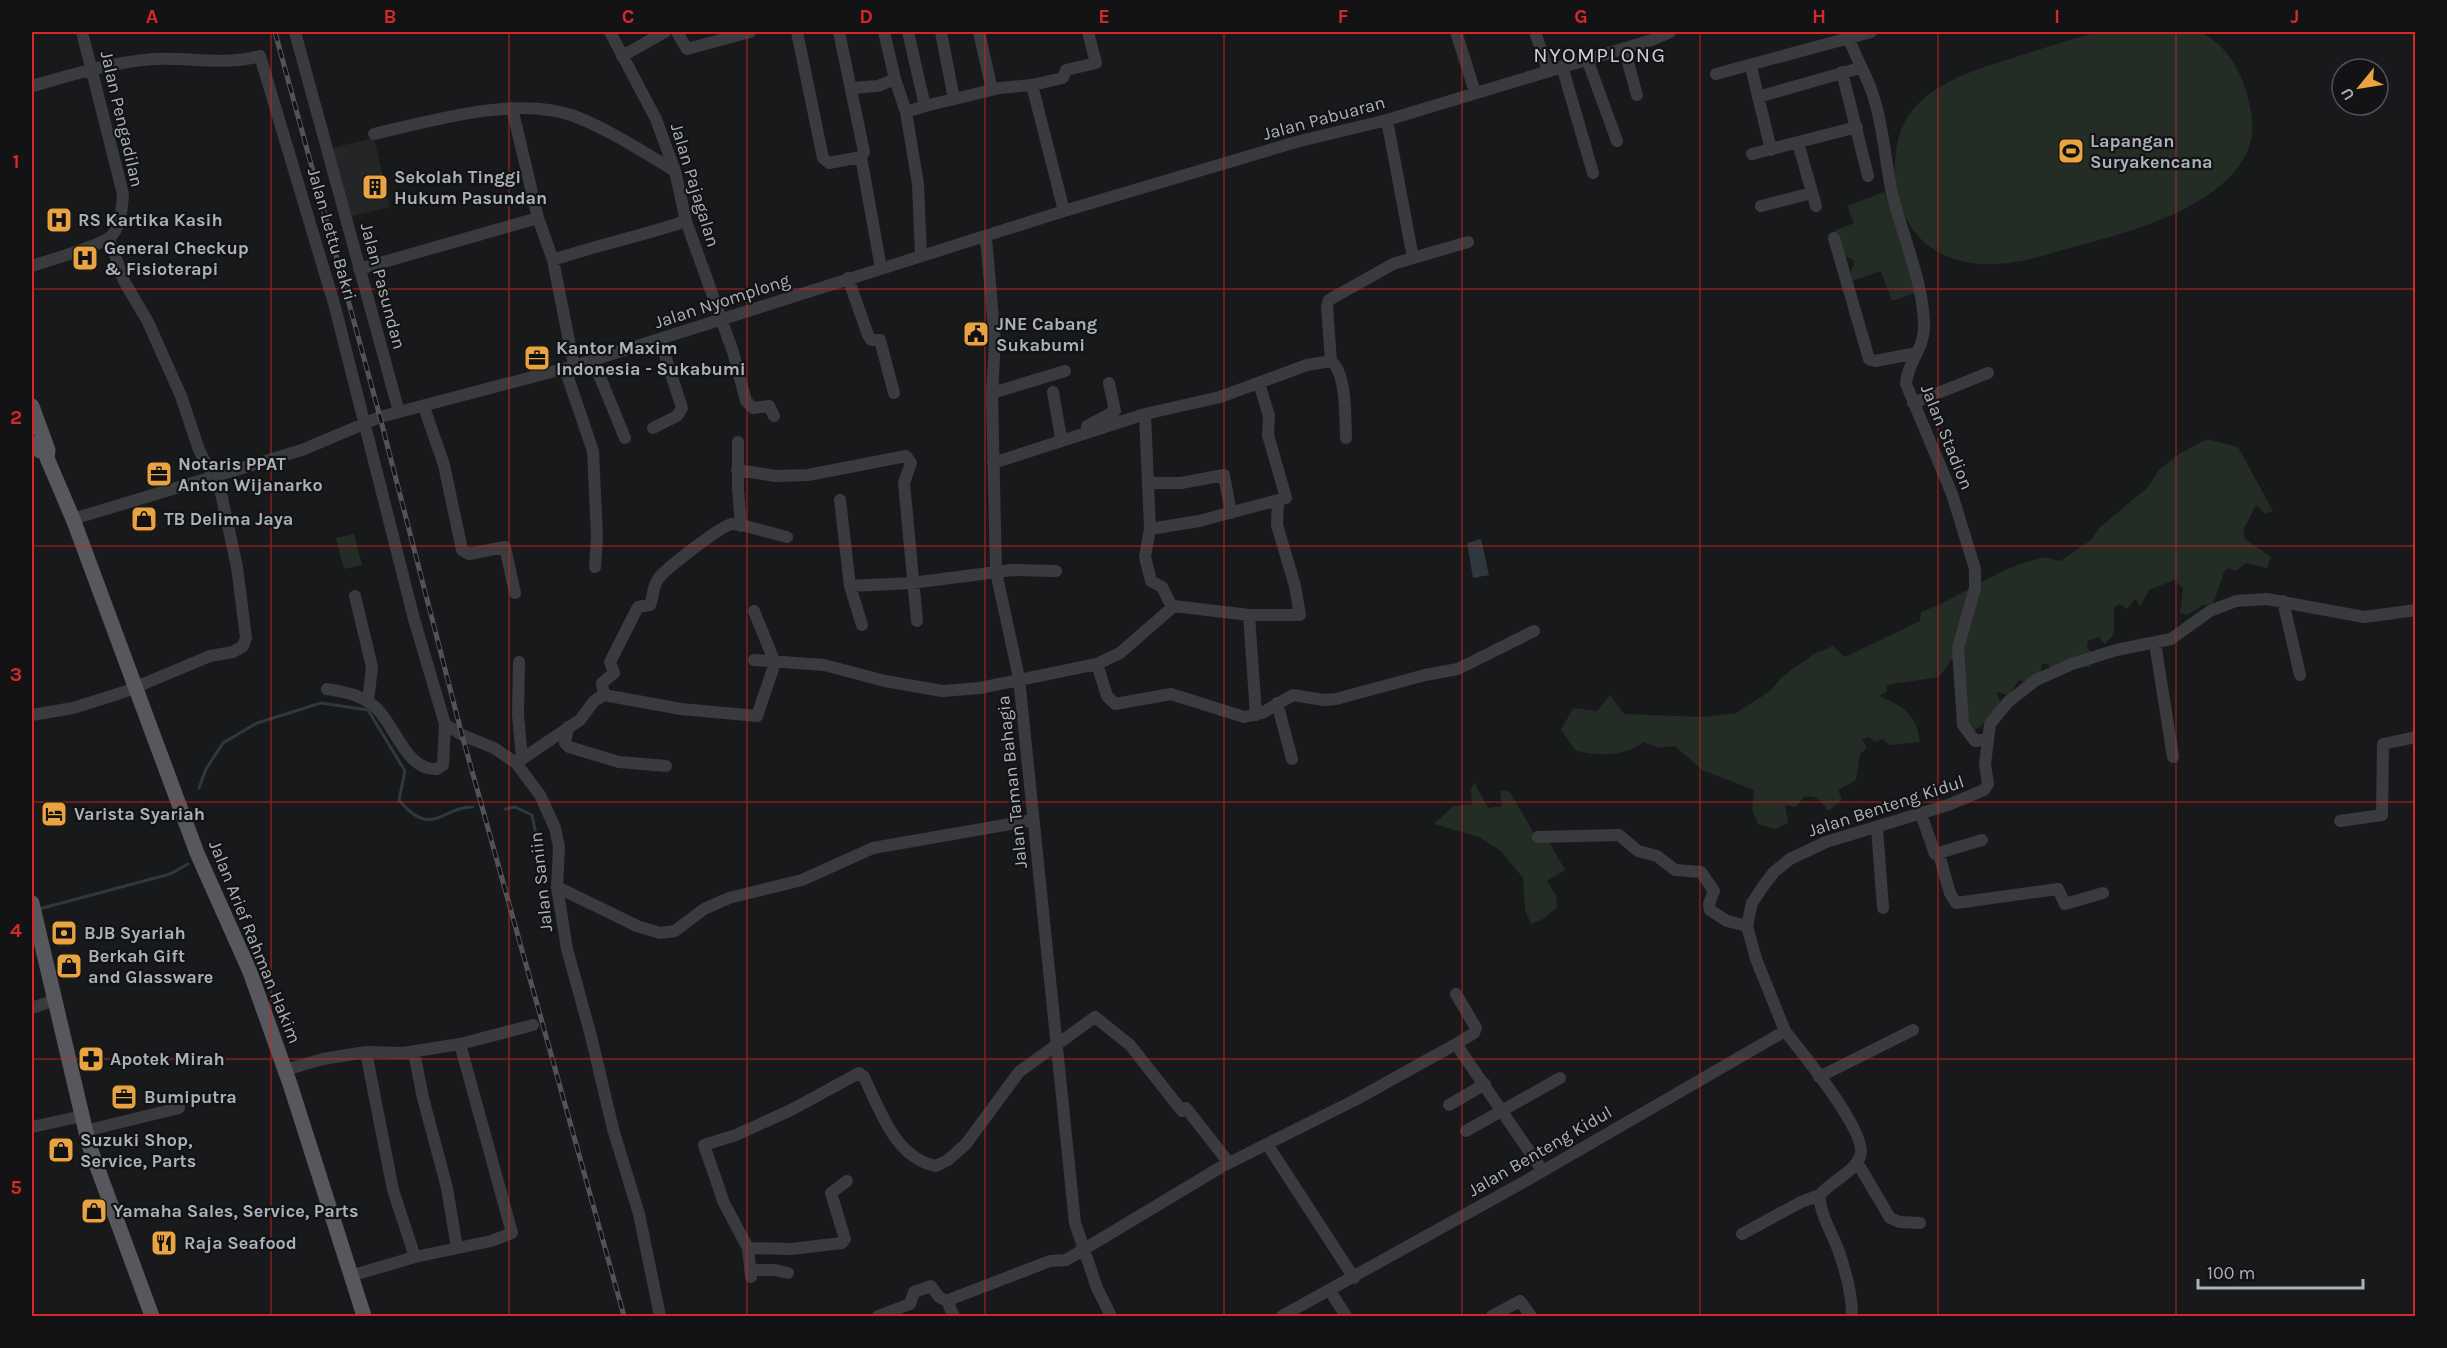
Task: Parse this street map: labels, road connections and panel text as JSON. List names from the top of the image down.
{
  "streets": {
    "main road": ["Jalan Arief Rahman Hakim"],
    "street": [
      "Jalan Pabuaran",
      "Jalan Pengadilan",
      "Jalan Pajagalan",
      "Jalan Lettu Bakri",
      "Jalan Pasundan",
      "Jalan Nyomplong",
      "Jalan Stadion",
      "Jalan Taman Bahagia",
      "Jalan Benteng Kidul",
      "Jalan Saniin"
    ]
  },
  "crossings": [
    ["Jalan Pabuaran", "Jalan Nyomplong"],
    ["Jalan Pabuaran", "Jalan Taman Bahagia"],
    ["Jalan Pengadilan", "Jalan Lettu Bakri"],
    ["Jalan Pajagalan", "Jalan Nyomplong"],
    ["Jalan Pasundan", "Jalan Nyomplong"],
    ["Jalan Nyomplong", "Jalan Taman Bahagia"],
    ["Jalan Stadion", "Jalan Benteng Kidul"]
  ],
  "districts": ["NYOMPLONG"],
  "places": {
    "sports": ["Lapangan Suryakencana"],
    "building": ["Sekolah Tinggi Hukum Pasundan"],
    "hospital": ["RS Kartika Kasih", "General Checkup & Fisioterapi"],
    "public building": ["JNE Cabang Sukabumi"],
    "office": ["Kantor Maxim Indonesia - Sukabumi", "Notaris PPAT Anton Wijanarko", "Bumiputra"],
    "shop": [
      "TB Delima Jaya",
      "Berkah Gift and Glassware",
      "Suzuki Shop, Service, Parts",
      "Yamaha Sales, Service, Parts"
    ],
    "hotel": ["Varista Syariah"],
    "bank": ["BJB Syariah"],
    "pharmacy": ["Apotek Mirah"],
    "restaurant": ["Raja Seafood"]
  },
  "scale_bar": "100 m",
  "north": "bottom left",
  "grid": {
    "columns": [
      "A",
      "B",
      "C",
      "D",
      "E",
      "F",
      "G",
      "H",
      "I",
      "J"
    ],
    "rows": [
      "1",
      "2",
      "3",
      "4",
      "5"
    ]
  }
}
